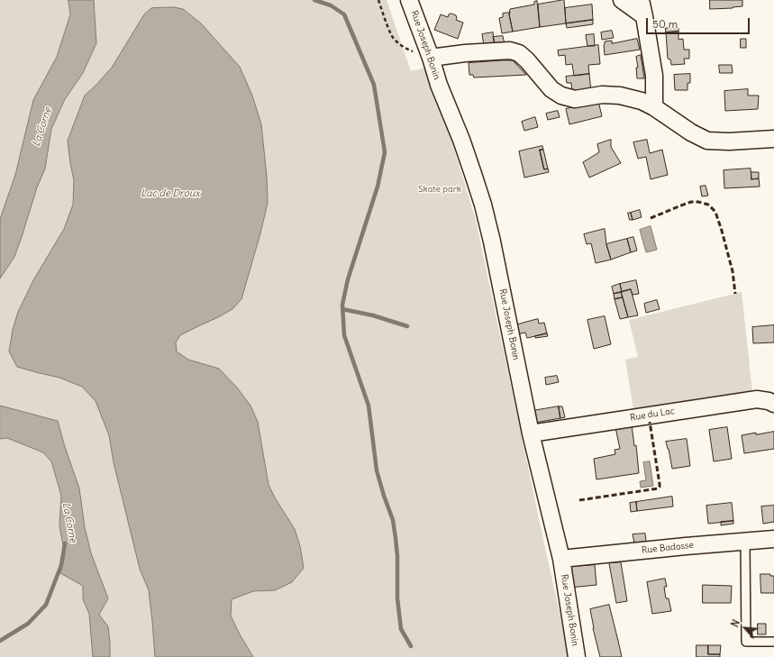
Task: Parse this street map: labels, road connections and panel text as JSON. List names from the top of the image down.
{
  "streets": {
    "street": ["Rue Joseph Bonin", "Rue du Lac", "Rue Badosse"]
  },
  "crossings": [
    ["Rue Joseph Bonin", "Rue du Lac"],
    ["Rue Joseph Bonin", "Rue Badosse"]
  ],
  "water": ["La Corne", "Lac de Droux"],
  "parks": ["Skate park"],
  "scale_bar": "50 m",
  "north": "top left"
}
